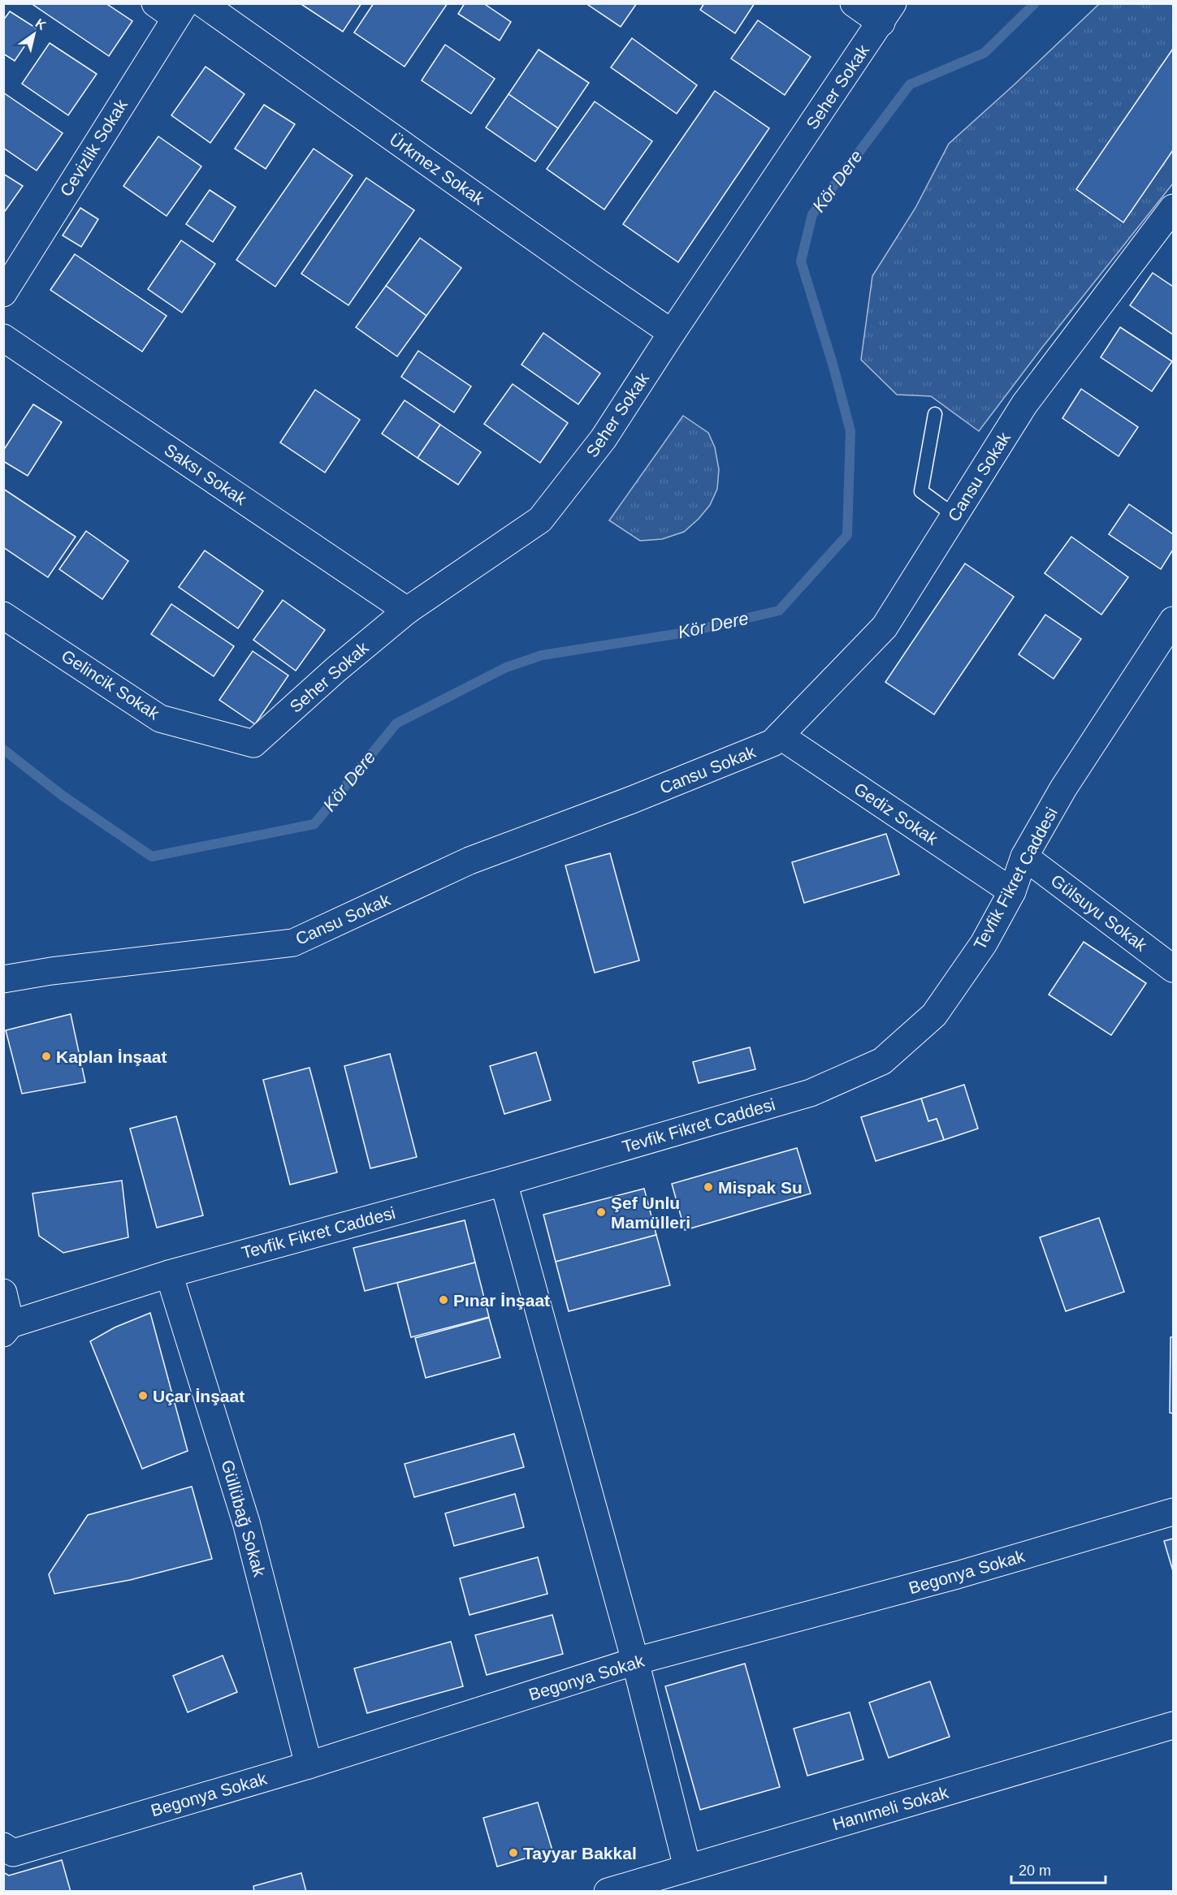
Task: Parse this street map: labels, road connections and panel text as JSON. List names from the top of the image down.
{
  "streets": {
    "street": [
      "Seher Sokak",
      "Cevizlik Sokak",
      "Ürkmez Sokak",
      "Saksı Sokak",
      "Cansu Sokak",
      "Gelincik Sokak",
      "Gediz Sokak",
      "Tevfik Fikret Caddesi",
      "Gülsuyu Sokak",
      "Güllübağ Sokak",
      "Begonya Sokak",
      "Hanımeli Sokak"
    ]
  },
  "crossings": [
    ["Seher Sokak", "Ürkmez Sokak"],
    ["Seher Sokak", "Saksı Sokak"],
    ["Seher Sokak", "Gelincik Sokak"],
    ["Cansu Sokak", "Gediz Sokak"],
    ["Gediz Sokak", "Tevfik Fikret Caddesi"],
    ["Tevfik Fikret Caddesi", "Gülsuyu Sokak"],
    ["Tevfik Fikret Caddesi", "Güllübağ Sokak"],
    ["Güllübağ Sokak", "Begonya Sokak"]
  ],
  "water": ["Kör Dere"],
  "places": [
    "Kaplan İnşaat",
    "Mispak Su",
    "Şef Unlu Mamülleri",
    "Pınar İnşaat",
    "Uçar İnşaat",
    "Tayyar Bakkal"
  ],
  "scale_bar": "20 m",
  "north": "top right"
}
